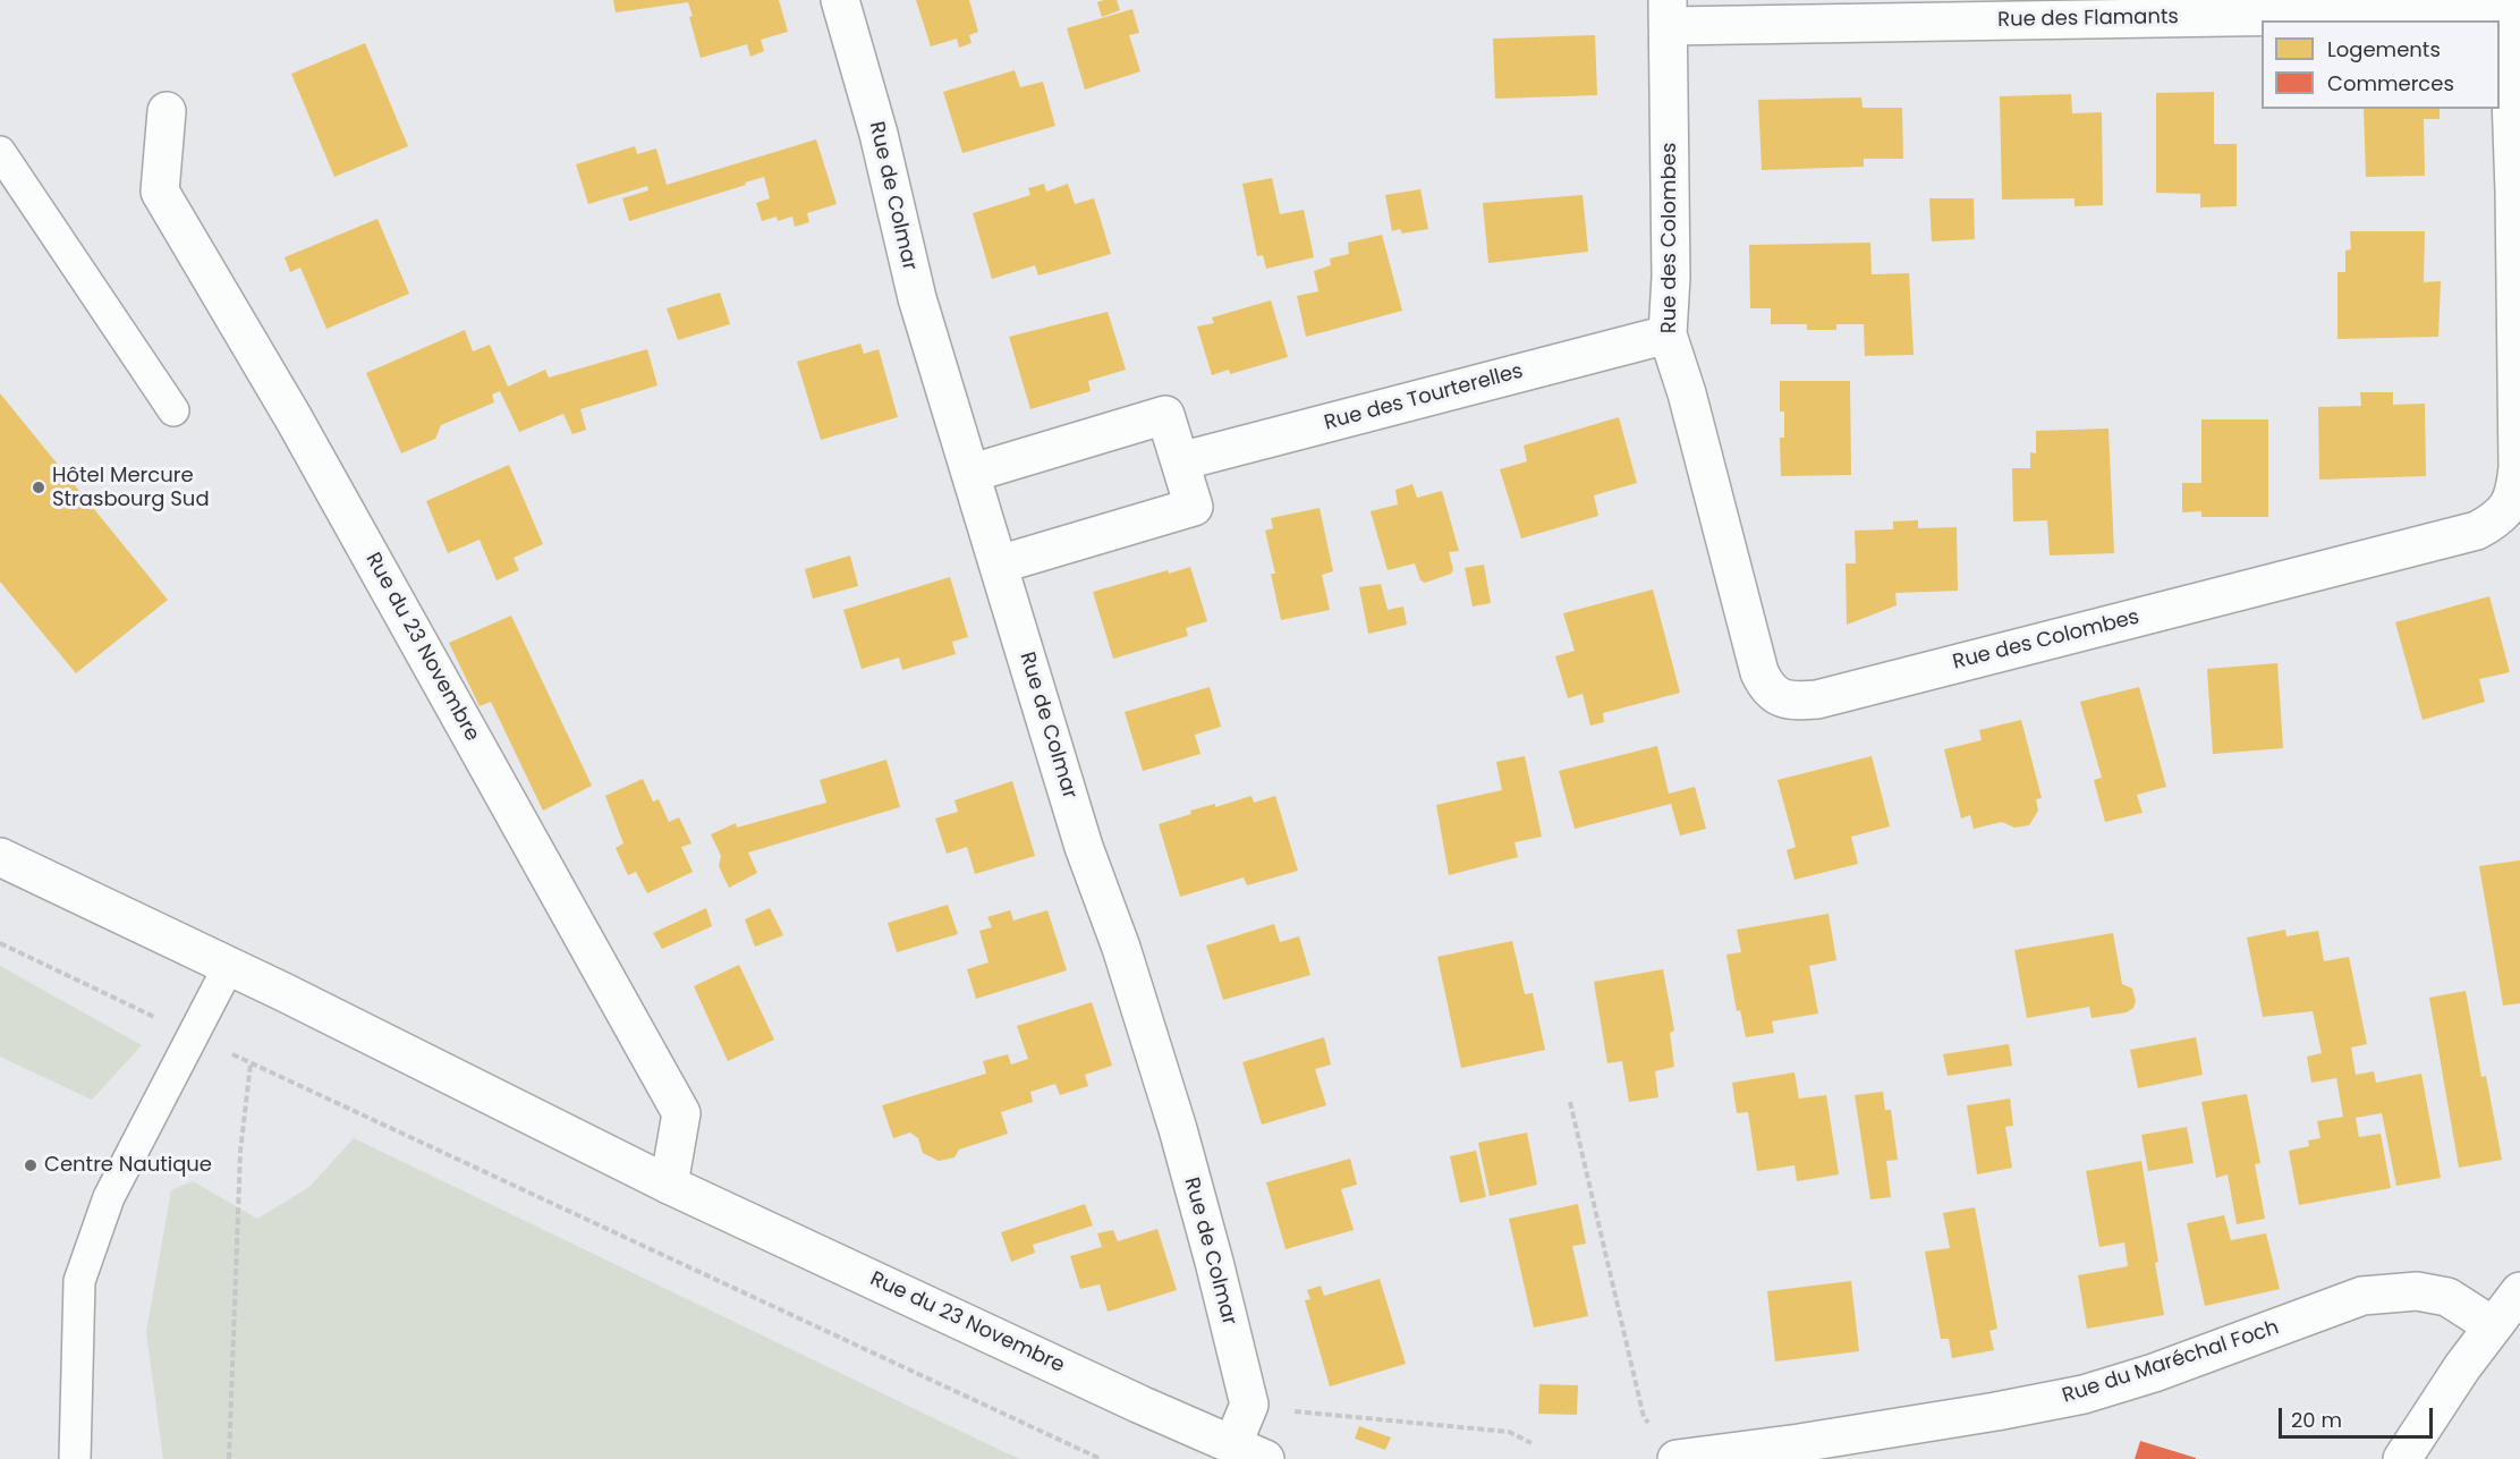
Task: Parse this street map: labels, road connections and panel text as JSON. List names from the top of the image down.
{
  "streets": {
    "street": [
      "Rue des Flamants",
      "Rue de Colmar",
      "Rue des Colombes",
      "Rue des Tourterelles",
      "Rue du 23 Novembre",
      "Rue du Maréchal Foch"
    ]
  },
  "crossings": [
    ["Rue des Flamants", "Rue des Colombes"],
    ["Rue de Colmar", "Rue du 23 Novembre"],
    ["Rue des Colombes", "Rue des Tourterelles"]
  ],
  "places": ["Hôtel Mercure Strasbourg Sud", "Centre Nautique"],
  "legend": ["Logements", "Commerces"],
  "scale_bar": "20 m"
}
